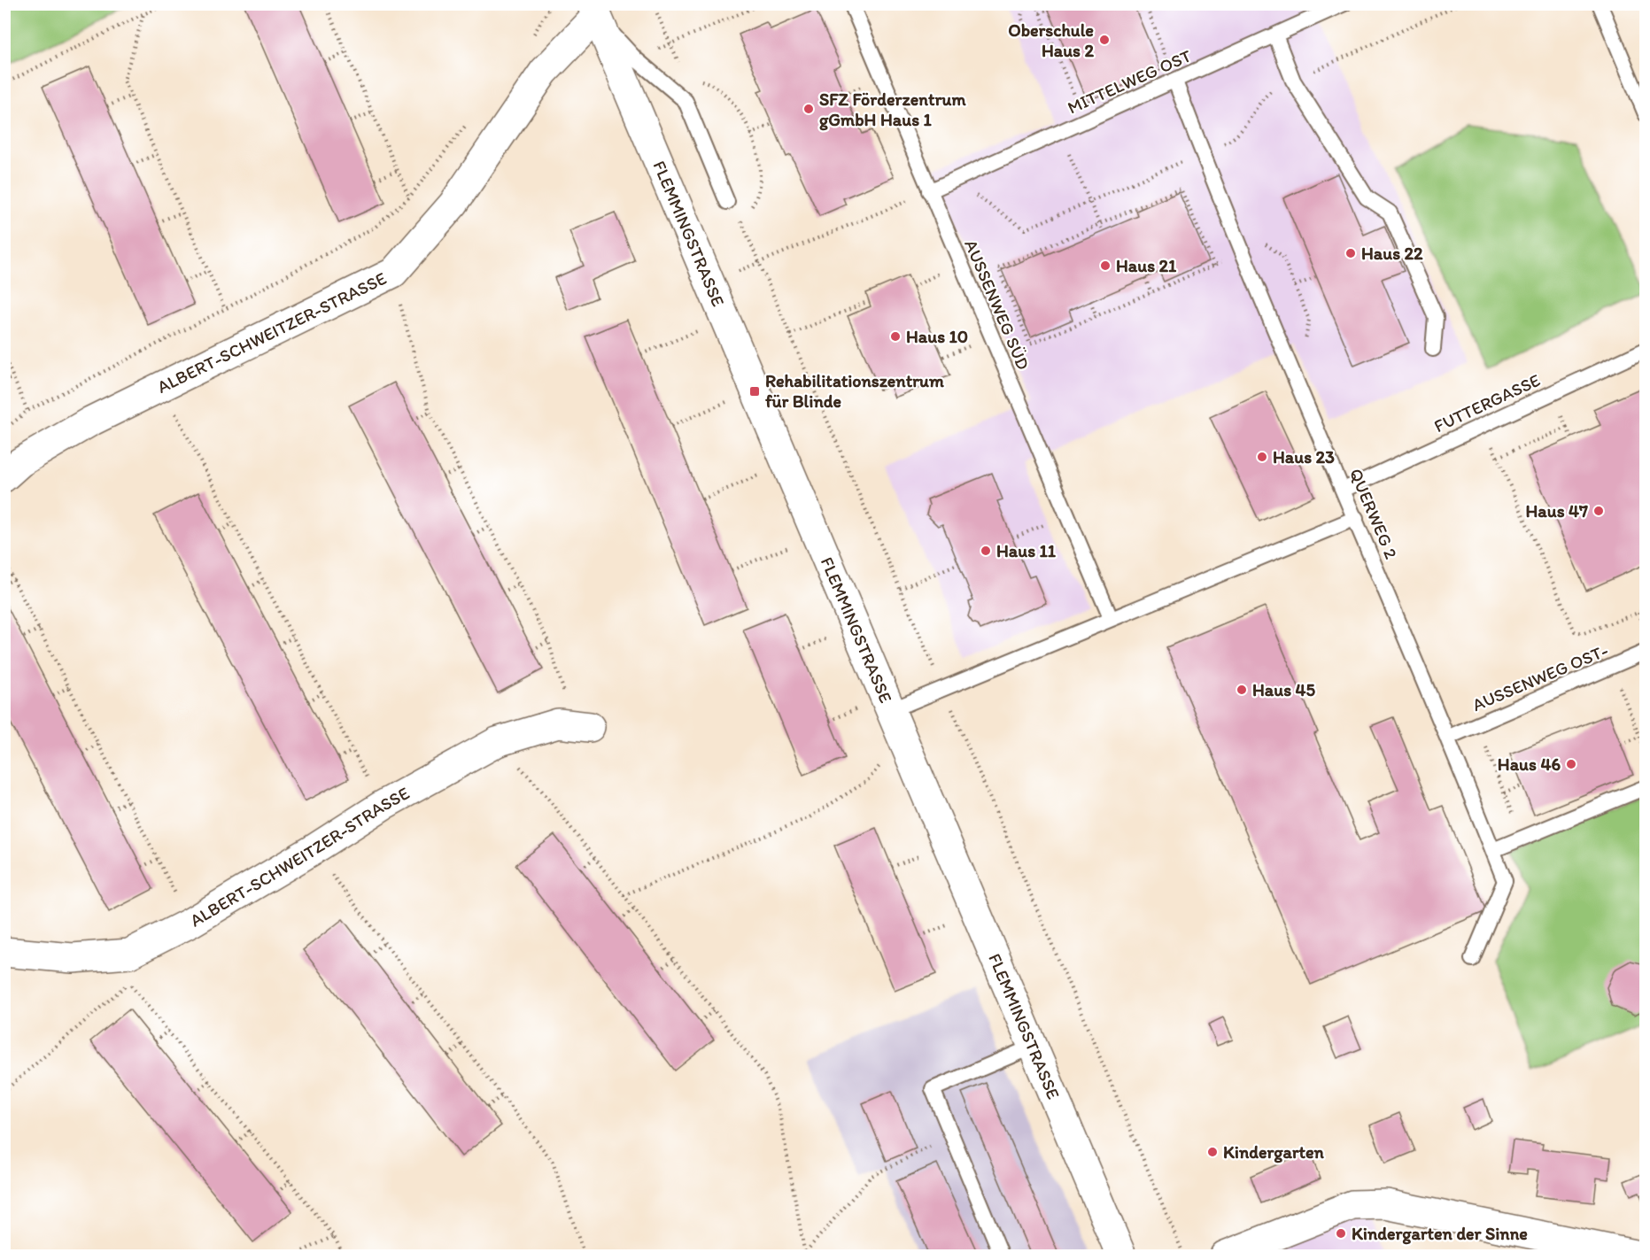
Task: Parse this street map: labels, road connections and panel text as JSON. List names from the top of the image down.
{
  "streets": {
    "street": ["FLEMMINGSTRASSE", "ALBERT-SCHWEITZER-STRASSE"],
    "lane": [
      "MITTELWEG OST",
      "AUSSENWEG SÜD",
      "FUTTERGASSE",
      "QUERWEG 2",
      "AUSSENWEG OST-"
    ]
  },
  "crossings": [
    ["MITTELWEG OST", "AUSSENWEG SÜD"],
    ["MITTELWEG OST", "QUERWEG 2"],
    ["FLEMMINGSTRASSE", "ALBERT-SCHWEITZER-STRASSE"],
    ["FUTTERGASSE", "QUERWEG 2"],
    ["QUERWEG 2", "AUSSENWEG OST-"]
  ],
  "places": {
    "other": [
      "Oberschule Haus 2",
      "SFZ Förderzentrum gGmbH Haus 1",
      "Haus 22",
      "Haus 21",
      "Haus 10",
      "Haus 23",
      "Haus 47",
      "Haus 11",
      "Haus 45",
      "Haus 46",
      "Kindergarten",
      "Kindergarten der Sinne"
    ],
    "transit": ["Rehabilitationszentrum für Blinde"]
  }
}
